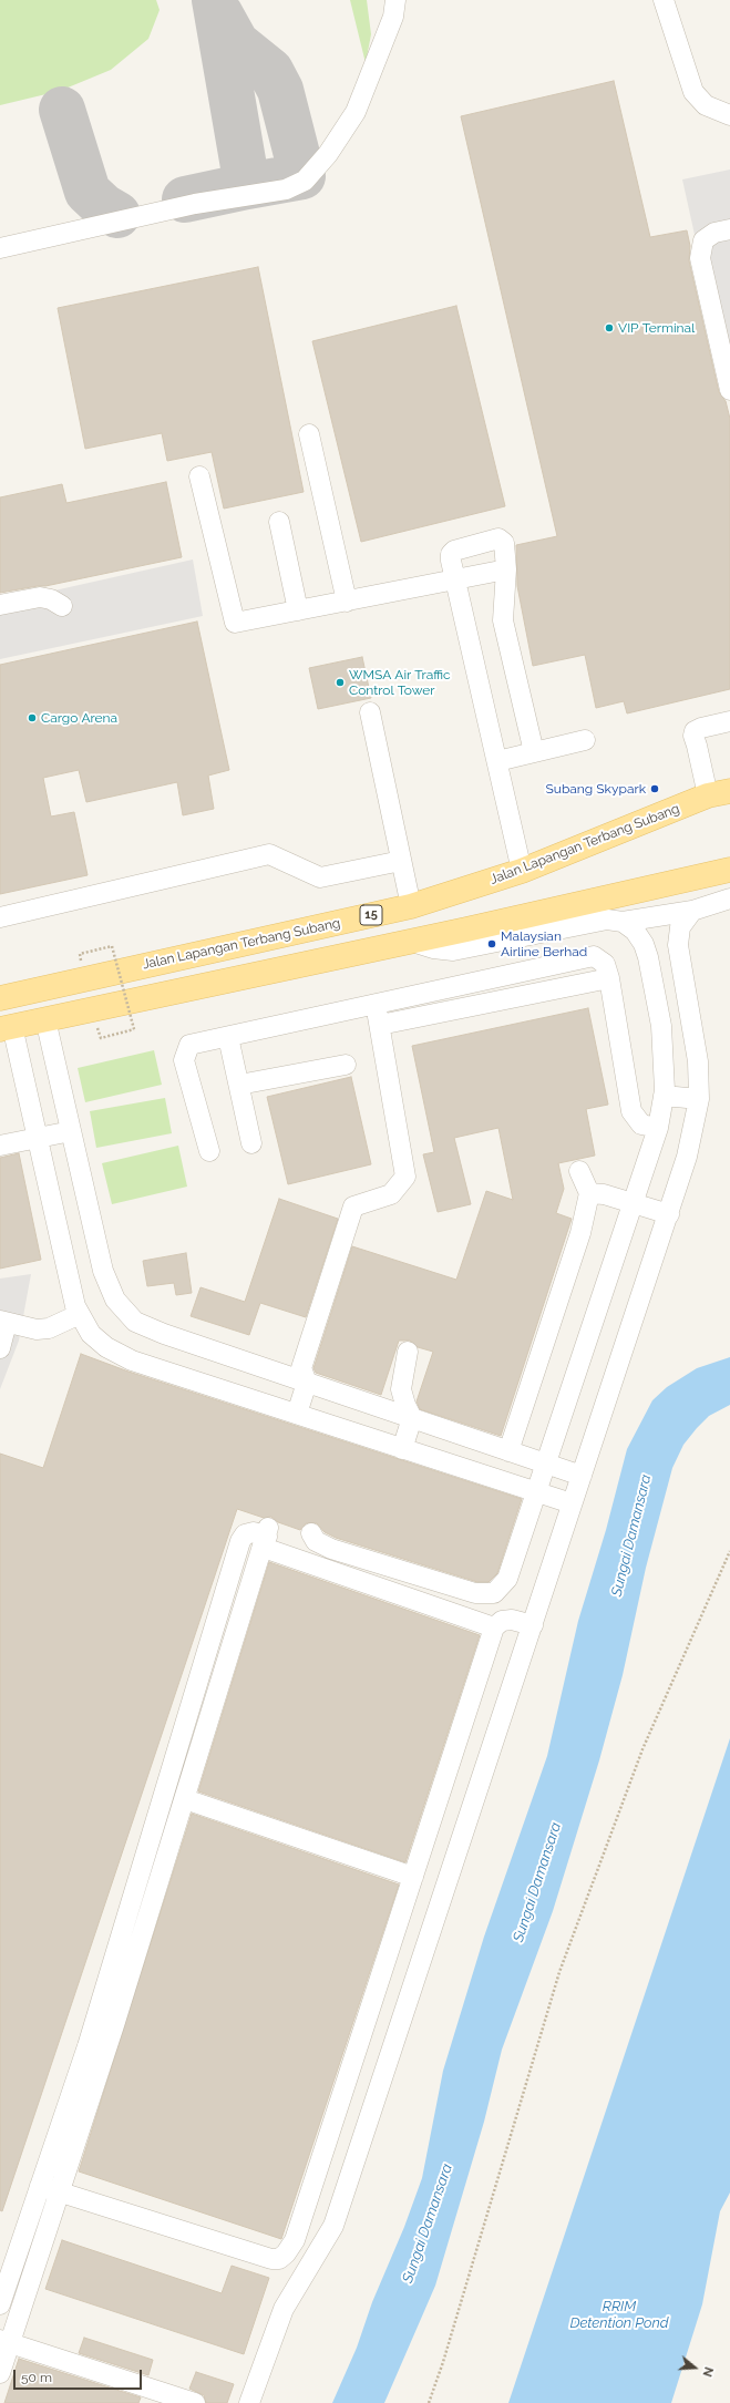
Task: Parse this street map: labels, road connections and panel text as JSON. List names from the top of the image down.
{
  "streets": {
    "main road": ["Jalan Lapangan Terbang Subang", "15"]
  },
  "water": ["Sungai Damansara", "RRIM Detention Pond"],
  "places": [
    "VIP Terminal",
    "WMSA Air Traffic Control Tower",
    "Cargo Arena",
    "Subang Skypark",
    "Malaysian Airline Berhad"
  ],
  "scale_bar": "50 m",
  "north": "right"
}
